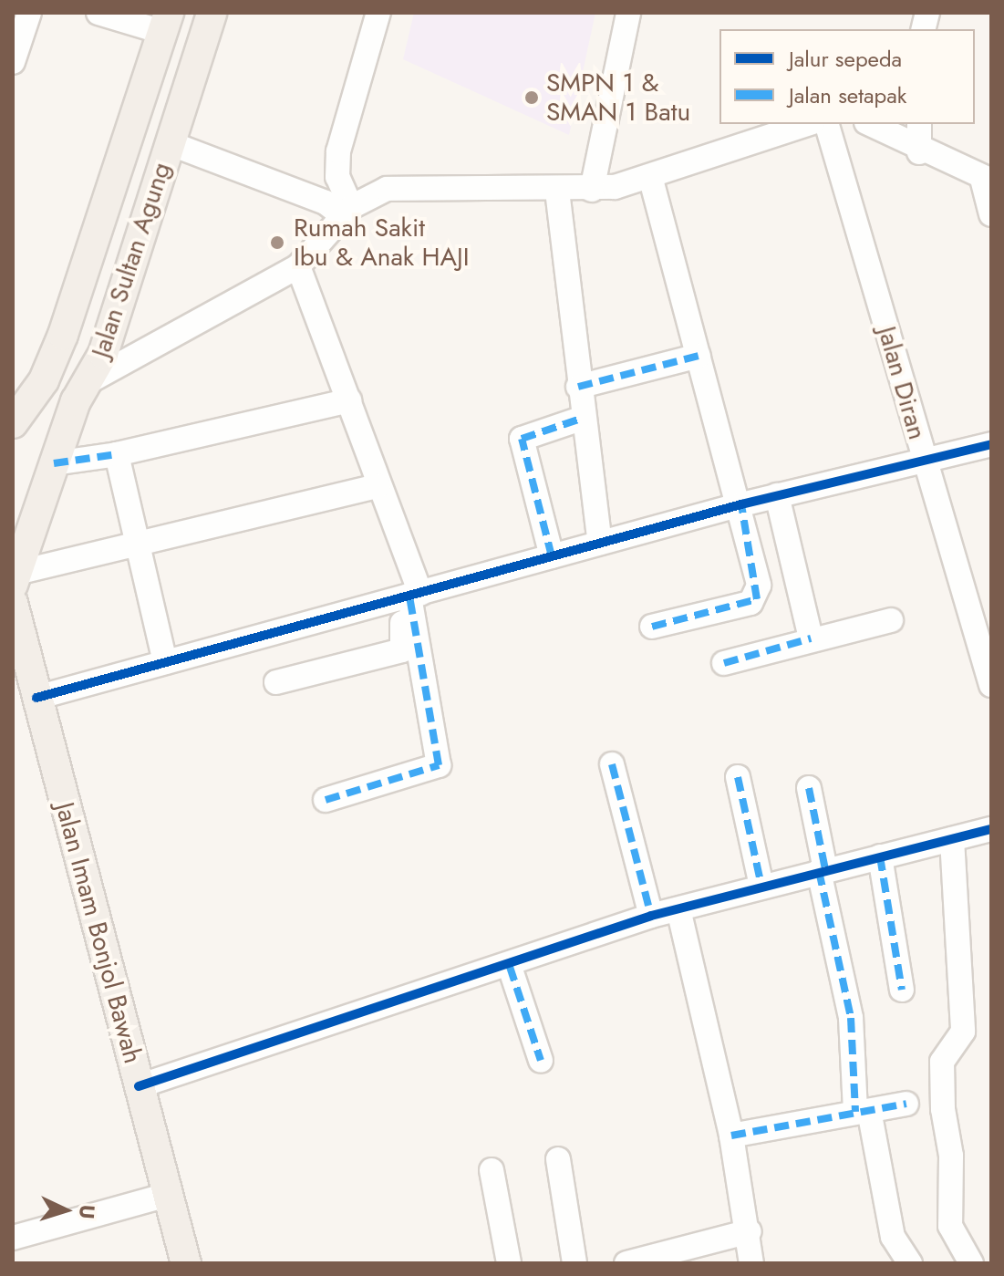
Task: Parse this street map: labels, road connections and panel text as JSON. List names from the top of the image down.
{
  "streets": {
    "main road": ["Jalan Sultan Agung", "Jalan Imam Bonjol Bawah"],
    "street": ["Jalan Diran"]
  },
  "places": ["SMPN 1 & SMAN 1 Batu", "Rumah Sakit Ibu & Anak HAJI"],
  "legend": ["Jalur sepeda", "Jalan setapak"],
  "north": "right"
}
